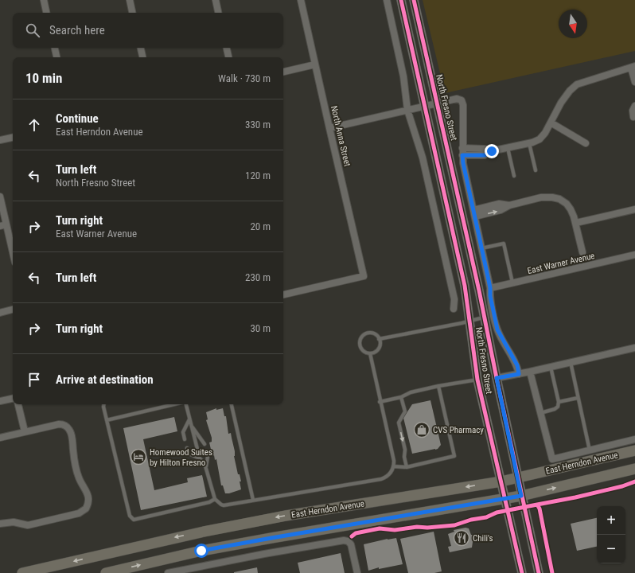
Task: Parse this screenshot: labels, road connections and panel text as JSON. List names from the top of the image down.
{
  "streets": {
    "main road": ["North Fresno Street", "East Herndon Avenue"],
    "street": ["North Anna Street", "East Warner Avenue"]
  },
  "crossings": [
    ["North Fresno Street", "East Herndon Avenue"]
  ],
  "places": {
    "shop": ["CVS Pharmacy"],
    "hotel": ["Homewood Suites by Hilton Fresno"],
    "restaurant": ["Chili's"]
  },
  "north": "bottom",
  "page": {
    "search": "Search here",
    "heading": ["10 min", "Walk · 730 m"],
    "list": [
      ["Continue", "East Herndon Avenue", "330 m"],
      ["Turn left", "North Fresno Street", "120 m"],
      ["Turn right", "East Warner Avenue", "20 m"],
      ["Turn left", "230 m"],
      ["Turn right", "30 m"],
      "Arrive at destination"
    ],
    "map_buttons": ["+", "−"]
  }
}
